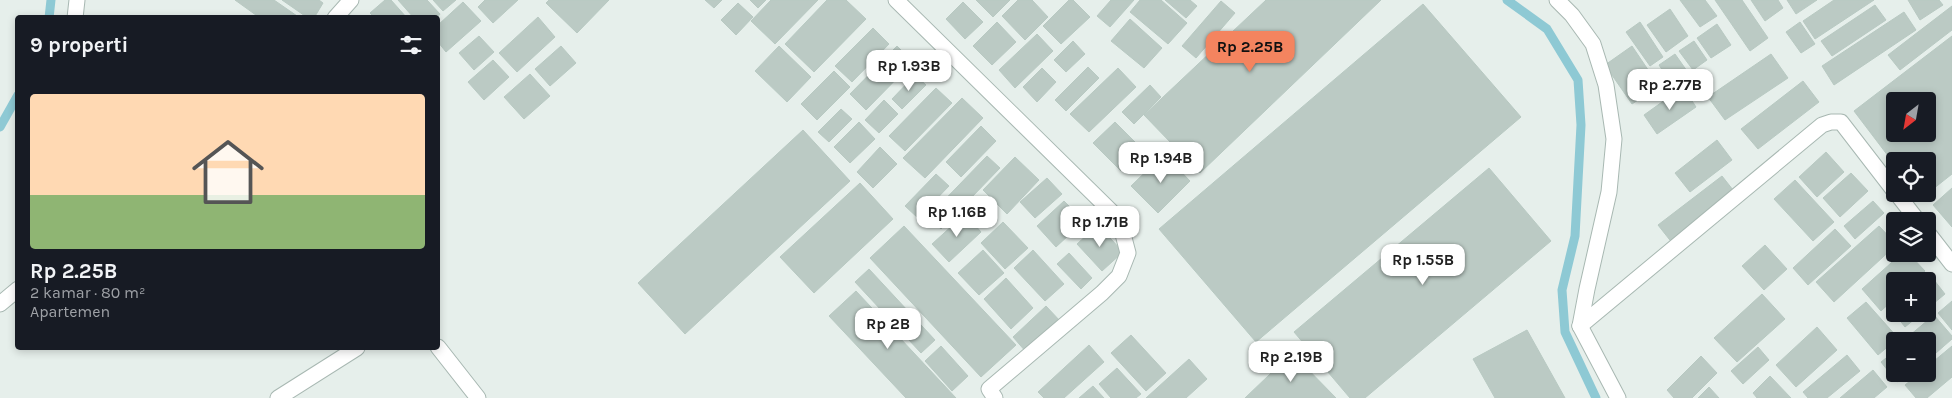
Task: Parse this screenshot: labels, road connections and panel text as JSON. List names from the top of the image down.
{
  "north": "bottom left",
  "page": {
    "heading": "9 properti",
    "price": [
      "Rp 2.25B",
      "Rp 1.93B",
      "Rp 2.77B",
      "Rp 1.94B",
      "Rp 1.16B",
      "Rp 1.71B",
      "Rp 1.55B",
      "Rp 2B",
      "Rp 2.19B"
    ],
    "list": [
      {
        "name": "Rp 2.25B",
        "note": "2 kamar · 80 m² · Apartemen"
      }
    ],
    "map_buttons": ["+", "−"]
  }
}
